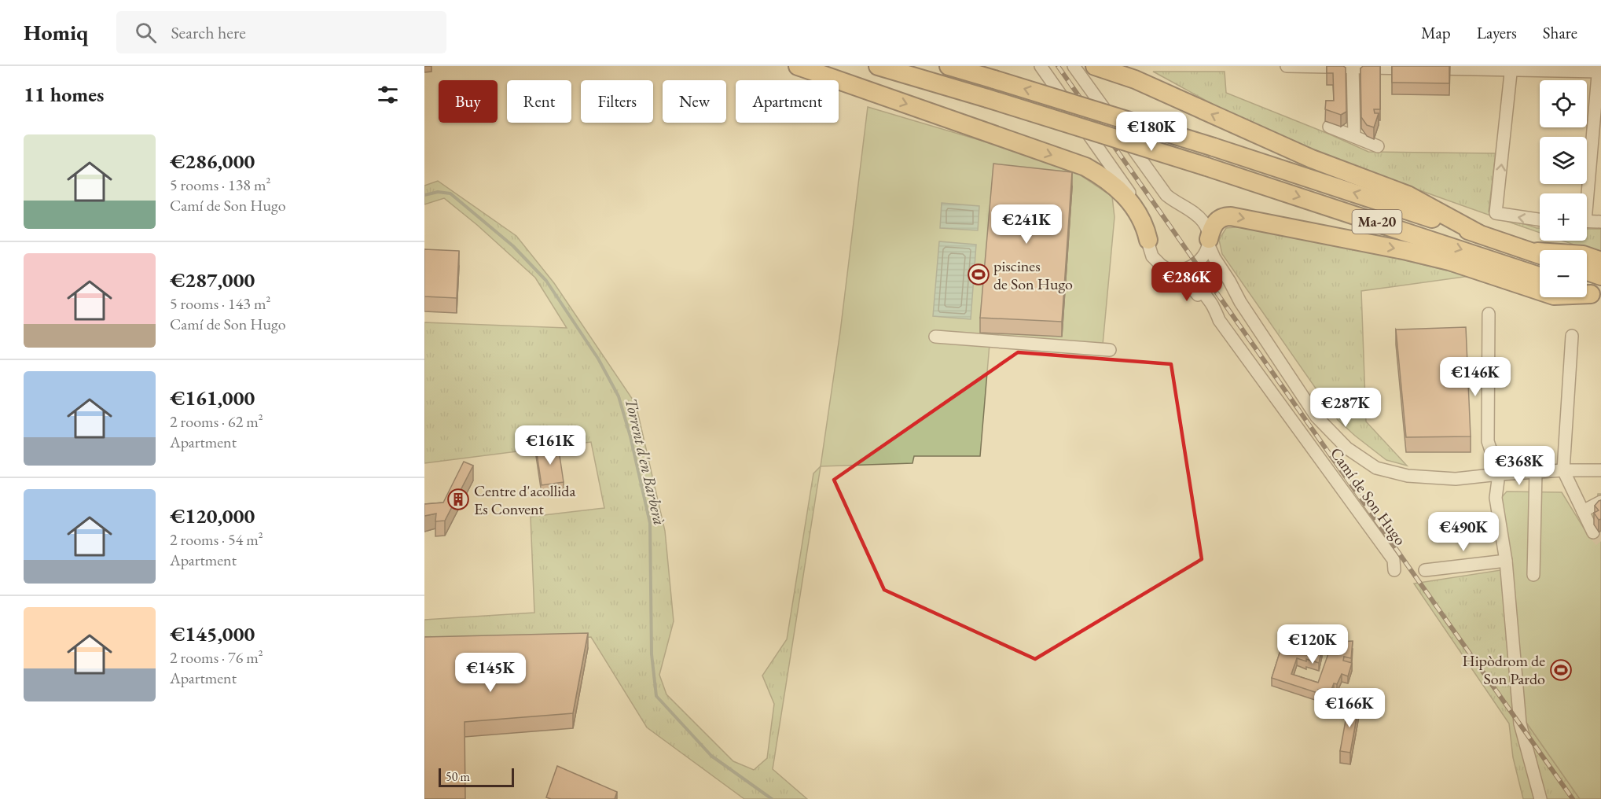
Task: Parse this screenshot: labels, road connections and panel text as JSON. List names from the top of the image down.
{
  "streets": {
    "highway": ["Ma-20"],
    "street": ["Camí de Son Hugo"]
  },
  "water": ["Torrent d'en Barberà"],
  "places": {
    "sports": ["piscines de Son Hugo", "Hipòdrom de Son Pardo"],
    "building": ["Centre d'acollida Es Convent"]
  },
  "scale_bar": "50 m",
  "page": {
    "header": "Homiq",
    "search": "Search here",
    "nav": ["Map", "Layers", "Share"],
    "heading": "11 homes",
    "map_buttons": ["+", "−"],
    "chip": [
      "Buy",
      "Rent",
      "Filters",
      "New",
      "Apartment"
    ],
    "price": [
      "€180K",
      "€241K",
      "€286K",
      "€146K",
      "€287K",
      "€161K",
      "€368K",
      "€490K",
      "€120K",
      "€145K",
      "€166K"
    ],
    "list": [
      {
        "name": "€286,000",
        "note": "5 rooms · 138 m² · Camí de Son Hugo"
      },
      {
        "name": "€287,000",
        "note": "5 rooms · 143 m² · Camí de Son Hugo"
      },
      {
        "name": "€161,000",
        "note": "2 rooms · 62 m² · Apartment"
      },
      {
        "name": "€120,000",
        "note": "2 rooms · 54 m² · Apartment"
      },
      {
        "name": "€145,000",
        "note": "2 rooms · 76 m² · Apartment"
      }
    ],
    "scale": "50 m"
  }
}
